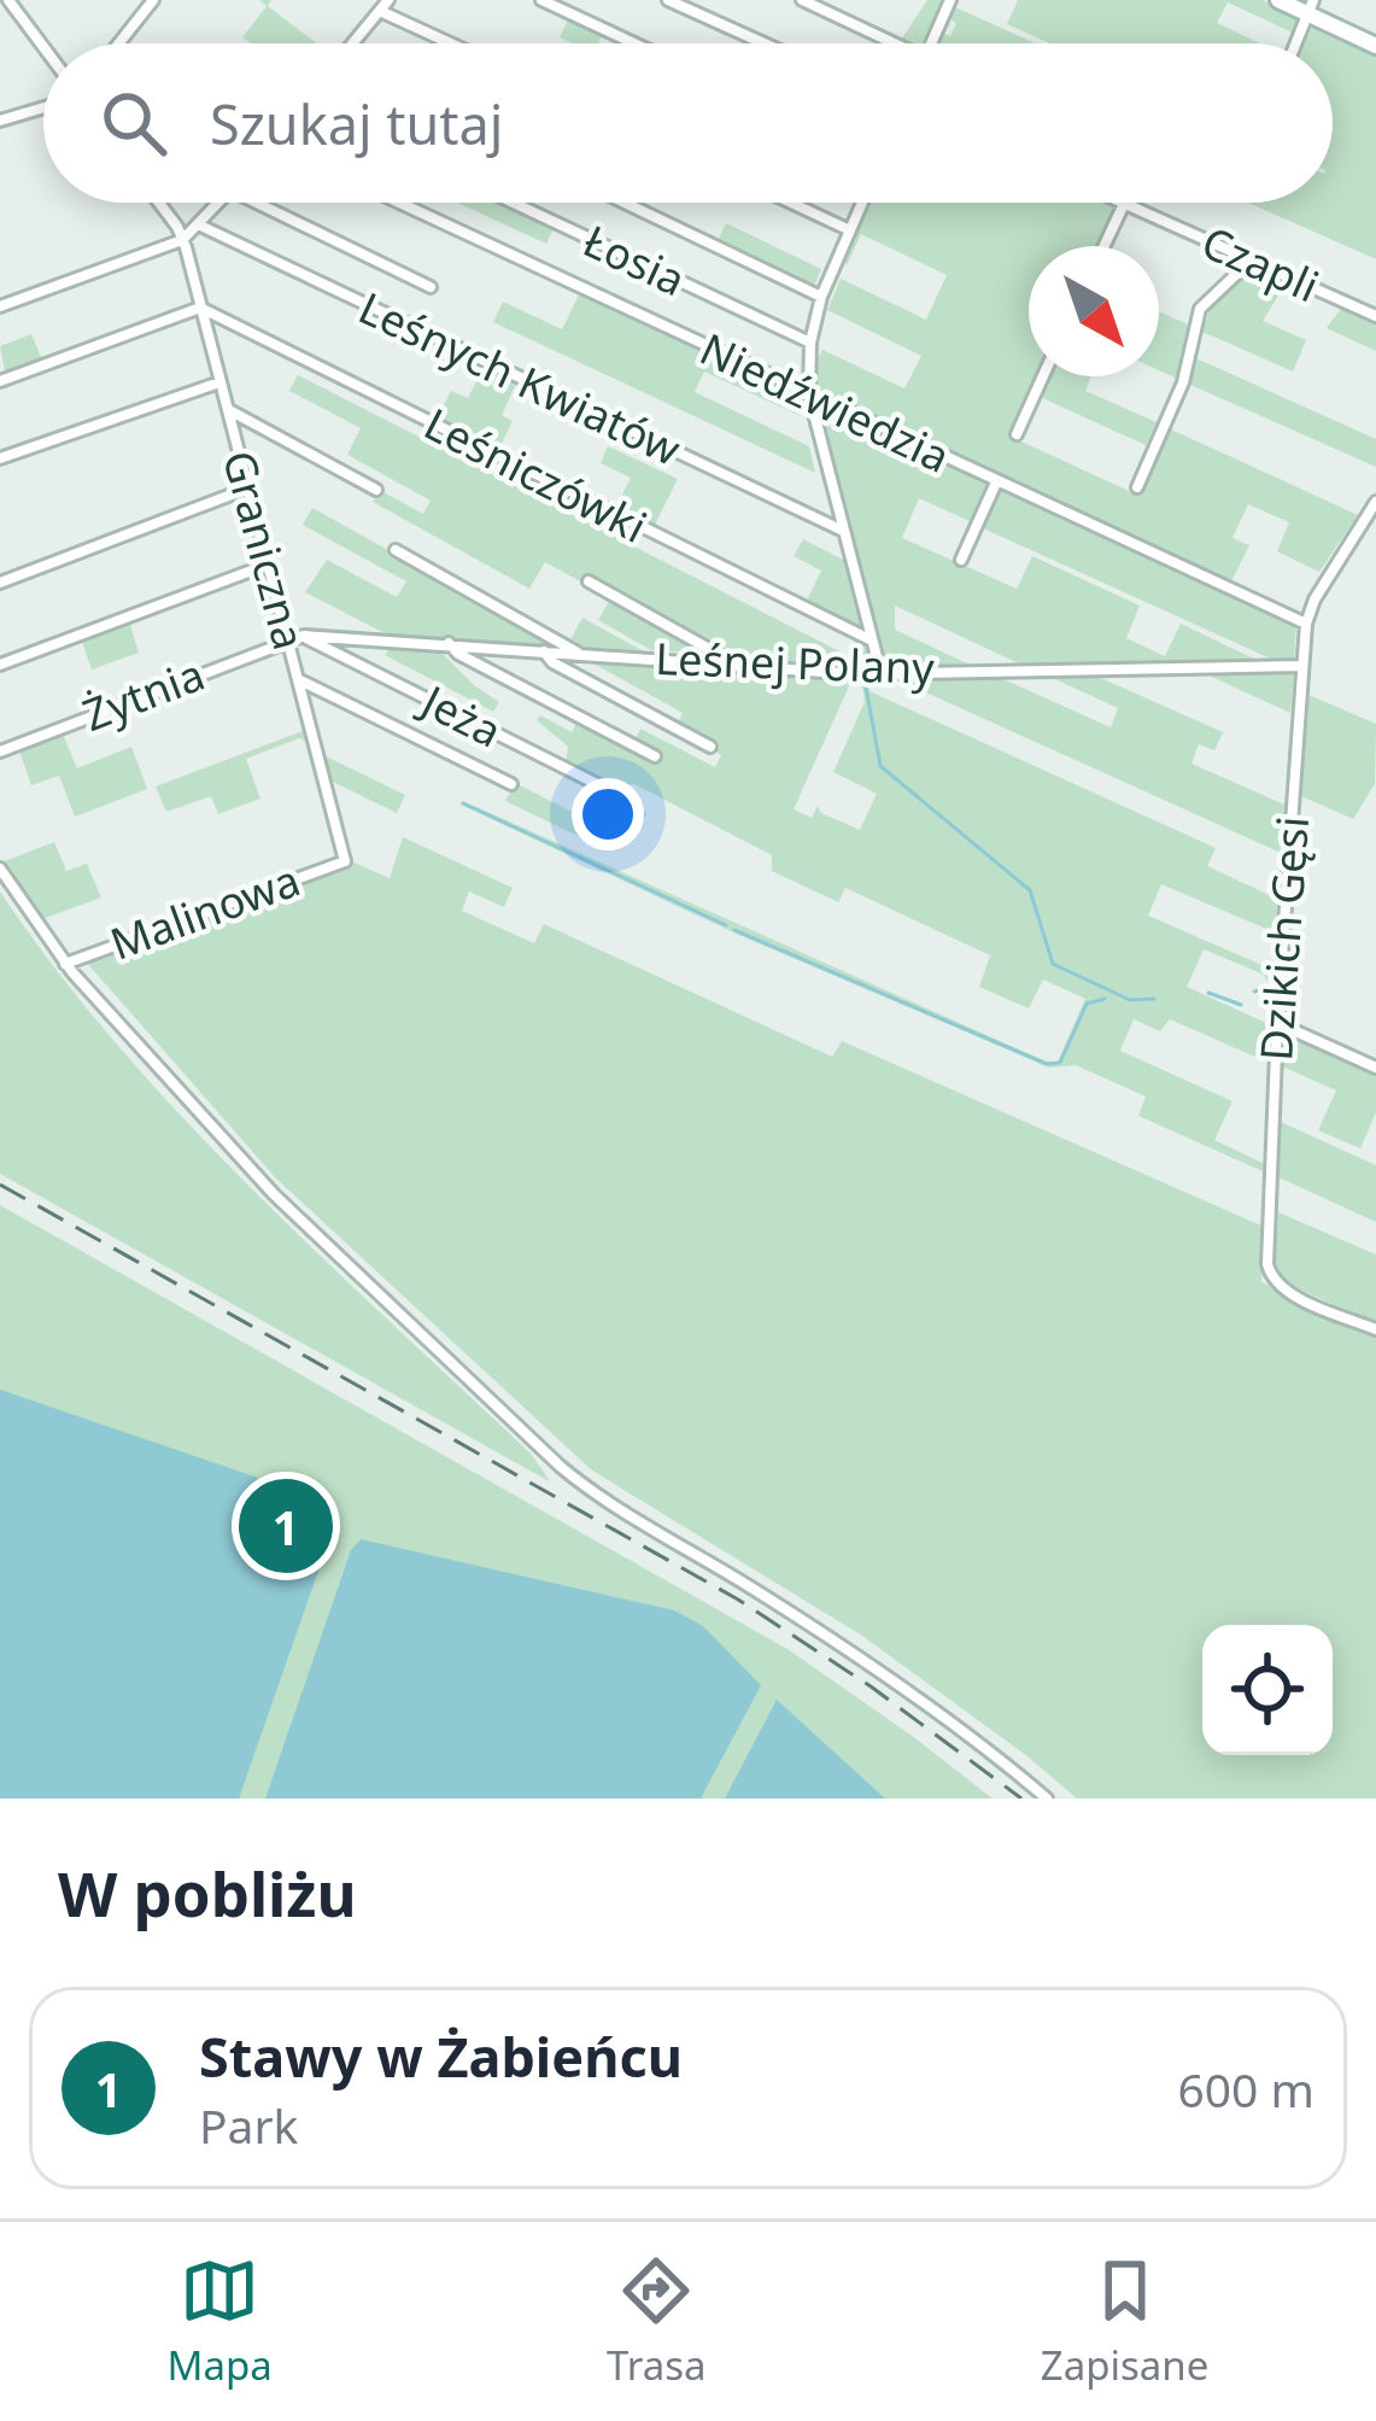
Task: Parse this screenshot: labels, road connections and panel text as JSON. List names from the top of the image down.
{
  "streets": {
    "street": [
      "Łosia",
      "Czapli",
      "Leśnych Kwiatów",
      "Niedźwiedzia",
      "Leśniczówki",
      "Graniczna",
      "Leśnej Polany",
      "Żytnia",
      "Jeża",
      "Malinowa",
      "Dzikich Gęsi"
    ]
  },
  "crossings": [
    ["Niedźwiedzia", "Dzikich Gęsi"],
    ["Leśniczówki", "Graniczna"],
    ["Graniczna", "Leśnej Polany"],
    ["Graniczna", "Żytnia"],
    ["Graniczna", "Malinowa"],
    ["Leśnej Polany", "Żytnia"],
    ["Leśnej Polany", "Jeża"],
    ["Leśnej Polany", "Dzikich Gęsi"]
  ],
  "north": "bottom right",
  "page": {
    "search": "Szukaj tutaj",
    "pins": "1",
    "heading": "W pobliżu",
    "list": [
      {
        "mark": "1",
        "name": "Stawy w Żabieńcu",
        "note": "Park",
        "value": "600 m"
      }
    ],
    "nav": ["Mapa", "Trasa", "Zapisane"]
  }
}
